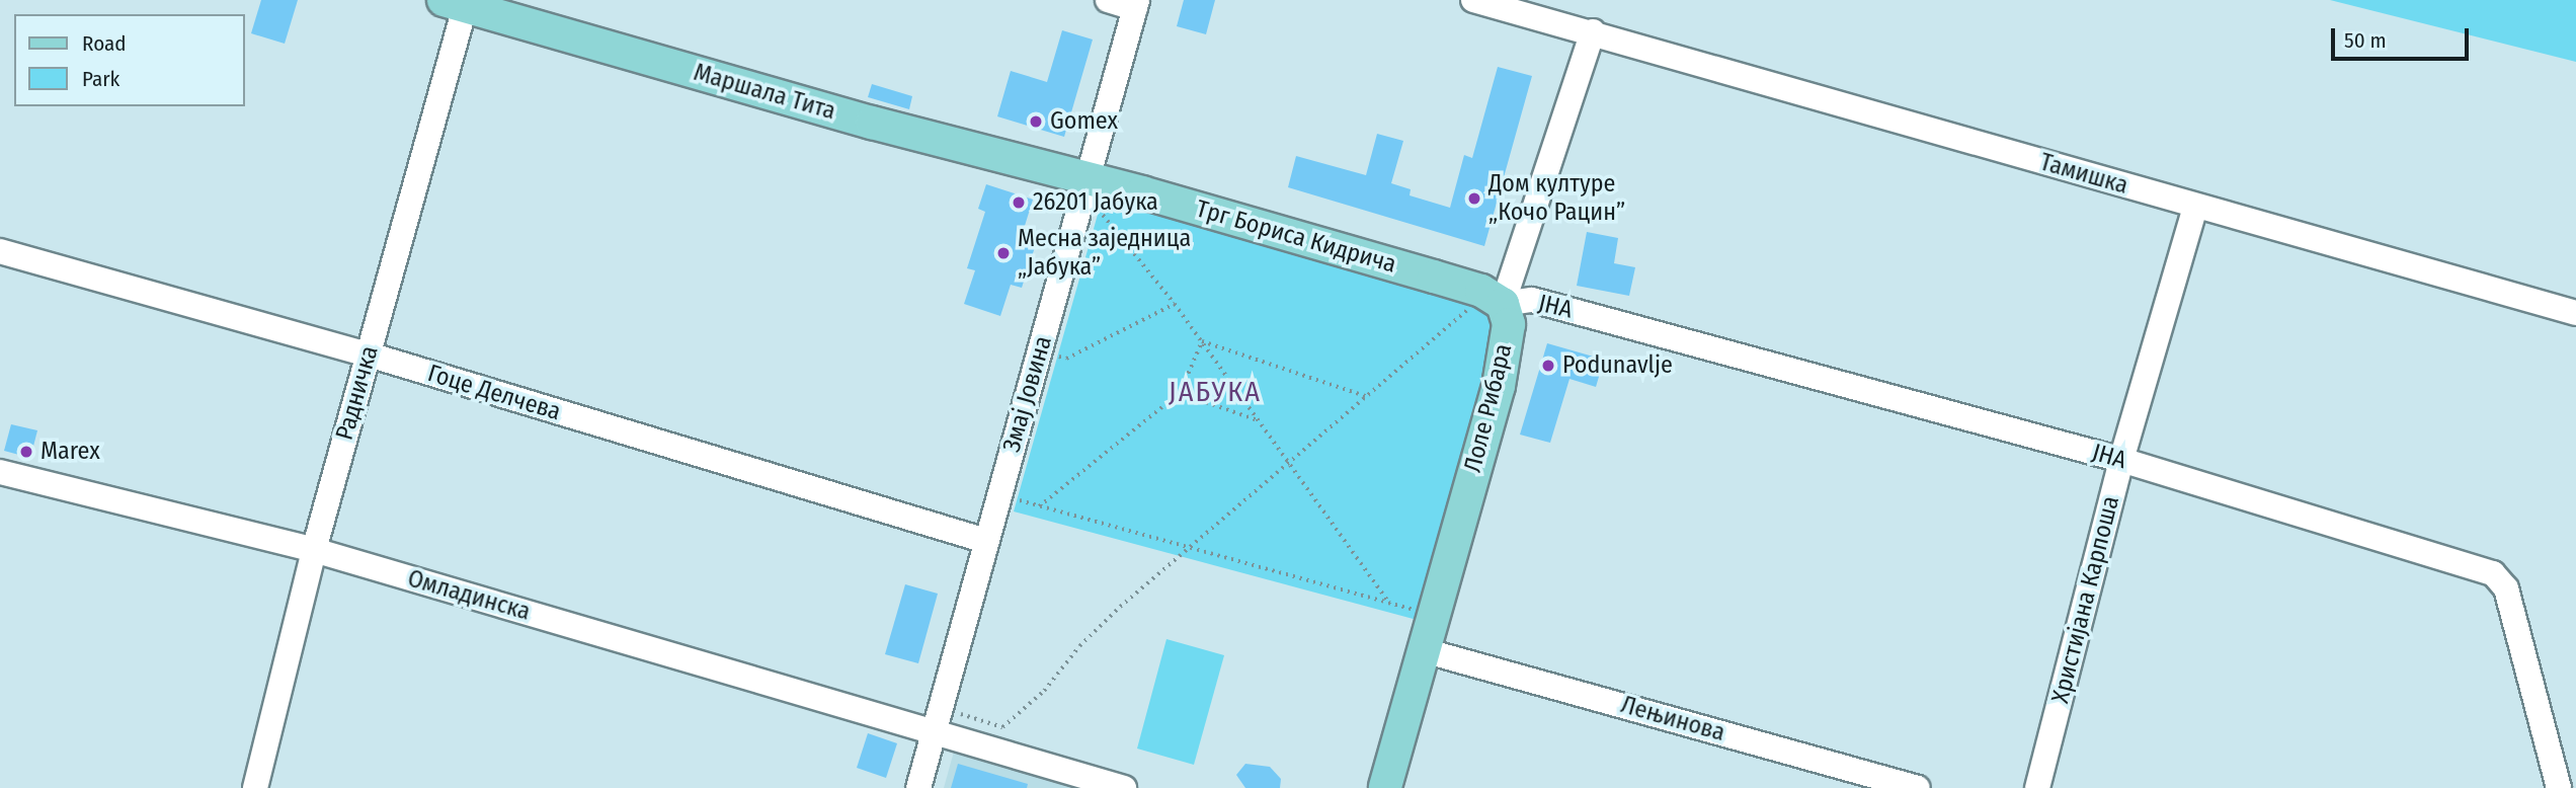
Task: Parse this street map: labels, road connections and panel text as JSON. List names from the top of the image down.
{
  "streets": {
    "main road": ["Маршала Тита", "Трг Бориса Кидрича", "Лоле Рибара"],
    "street": [
      "Тамишка",
      "ЈНА",
      "Радничка",
      "Гоце Делчева",
      "Змај Јовина",
      "Омладинска",
      "Христијана Карпоша",
      "Лењинова"
    ]
  },
  "crossings": [
    ["Маршала Тита", "Трг Бориса Кидрича"],
    ["Маршала Тита", "Радничка"],
    ["Маршала Тита", "Змај Јовина"],
    ["Тамишка", "Лоле Рибара"],
    ["Тамишка", "Христијана Карпоша"],
    ["Трг Бориса Кидрича", "ЈНА"],
    ["Трг Бориса Кидрича", "Змај Јовина"],
    ["Трг Бориса Кидрича", "Лоле Рибара"],
    ["ЈНА", "Лоле Рибара"],
    ["ЈНА", "Христијана Карпоша"],
    ["Радничка", "Гоце Делчева"],
    ["Радничка", "Омладинска"],
    ["Гоце Делчева", "Змај Јовина"],
    ["Змај Јовина", "Омладинска"],
    ["Лоле Рибара", "Лењинова"]
  ],
  "districts": ["ЈАБУКА"],
  "places": [
    "Gomex",
    "Дом културе „Кочо Рацин”",
    "26201 Јабука",
    "Месна заједница „Јабука”",
    "Podunavlje",
    "Marex"
  ],
  "legend": ["Road", "Park"],
  "scale_bar": "50 m"
}
